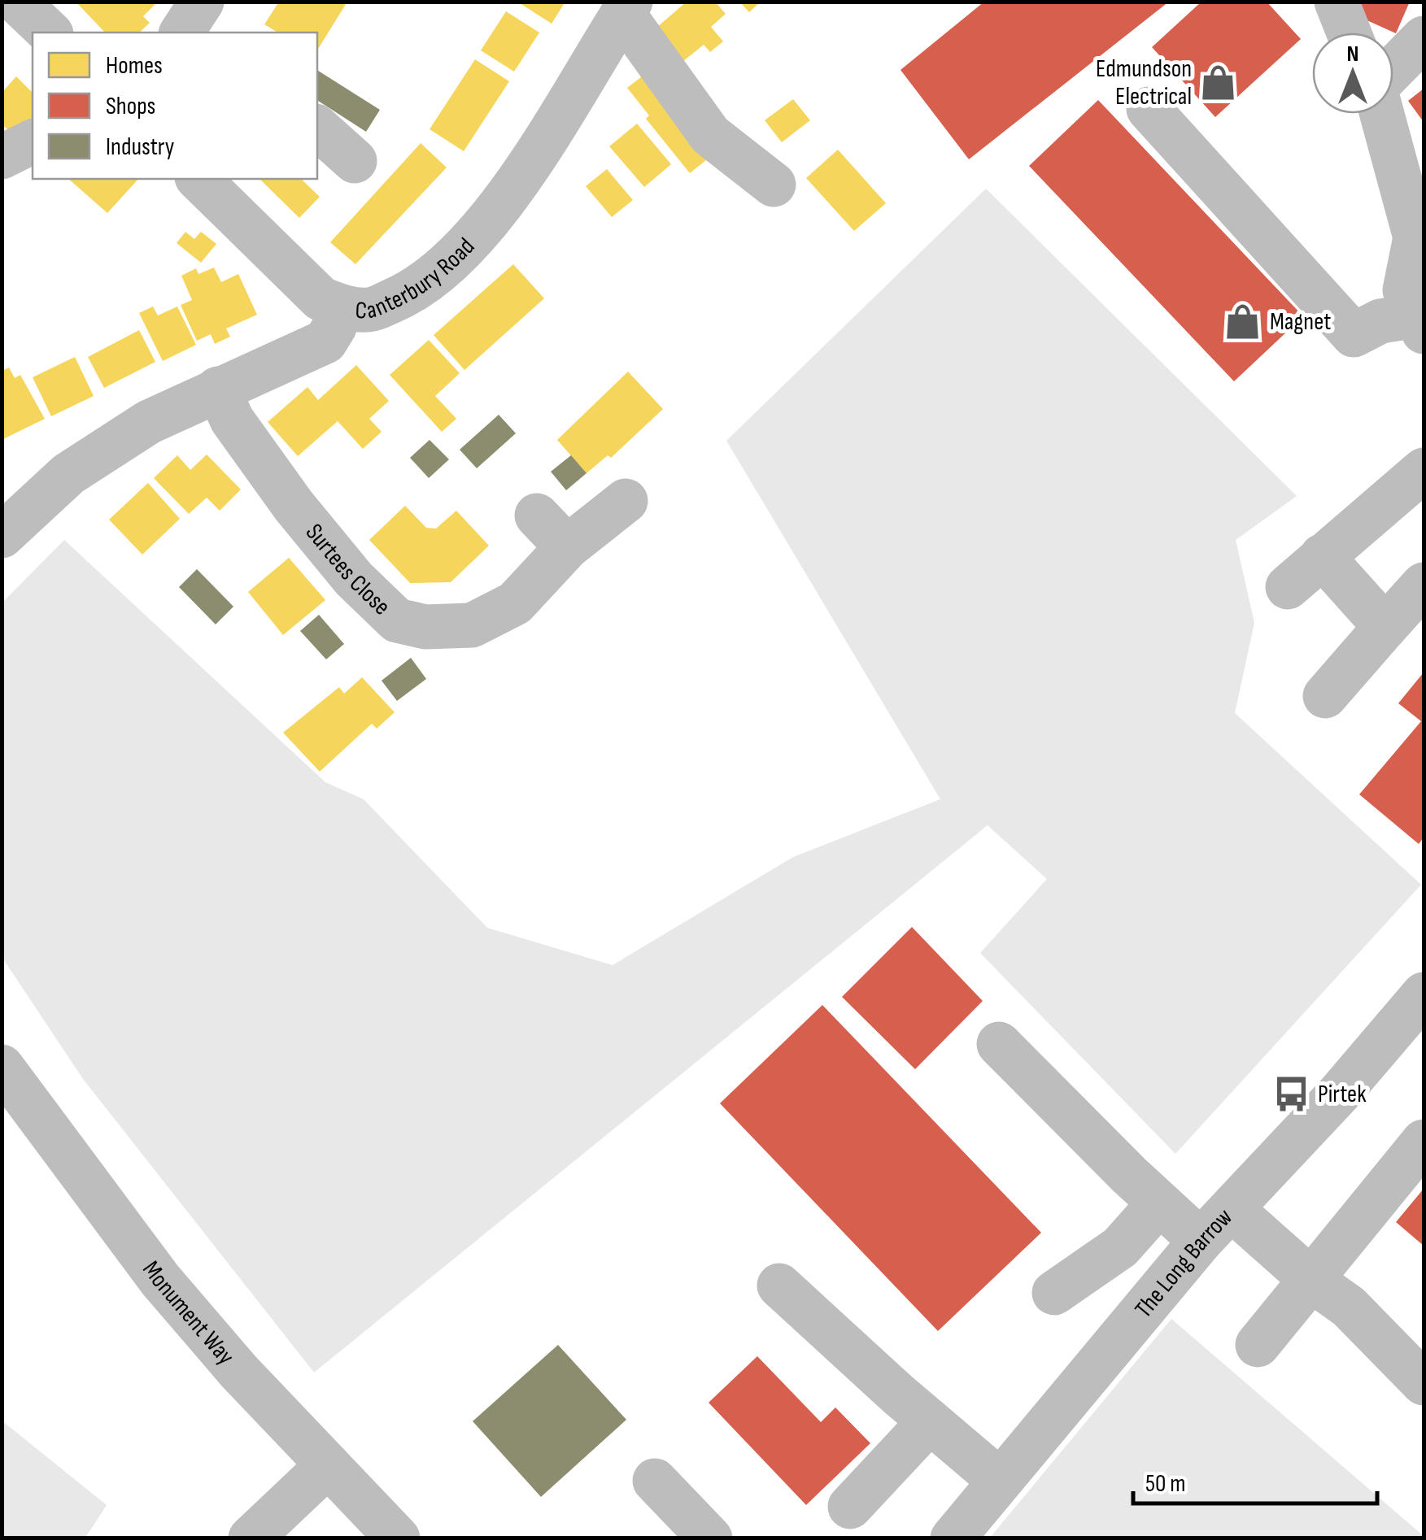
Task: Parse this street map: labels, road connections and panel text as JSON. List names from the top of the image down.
{
  "streets": {
    "street": [
      "Canterbury Road",
      "Surtees Close",
      "The Long Barrow",
      "Monument Way"
    ]
  },
  "crossings": [
    ["Canterbury Road", "Surtees Close"]
  ],
  "places": {
    "shop": ["Edmundson Electrical", "Magnet"],
    "bus stop": ["Pirtek"]
  },
  "legend": ["Homes", "Shops", "Industry"],
  "scale_bar": "50 m",
  "north": "top"
}
